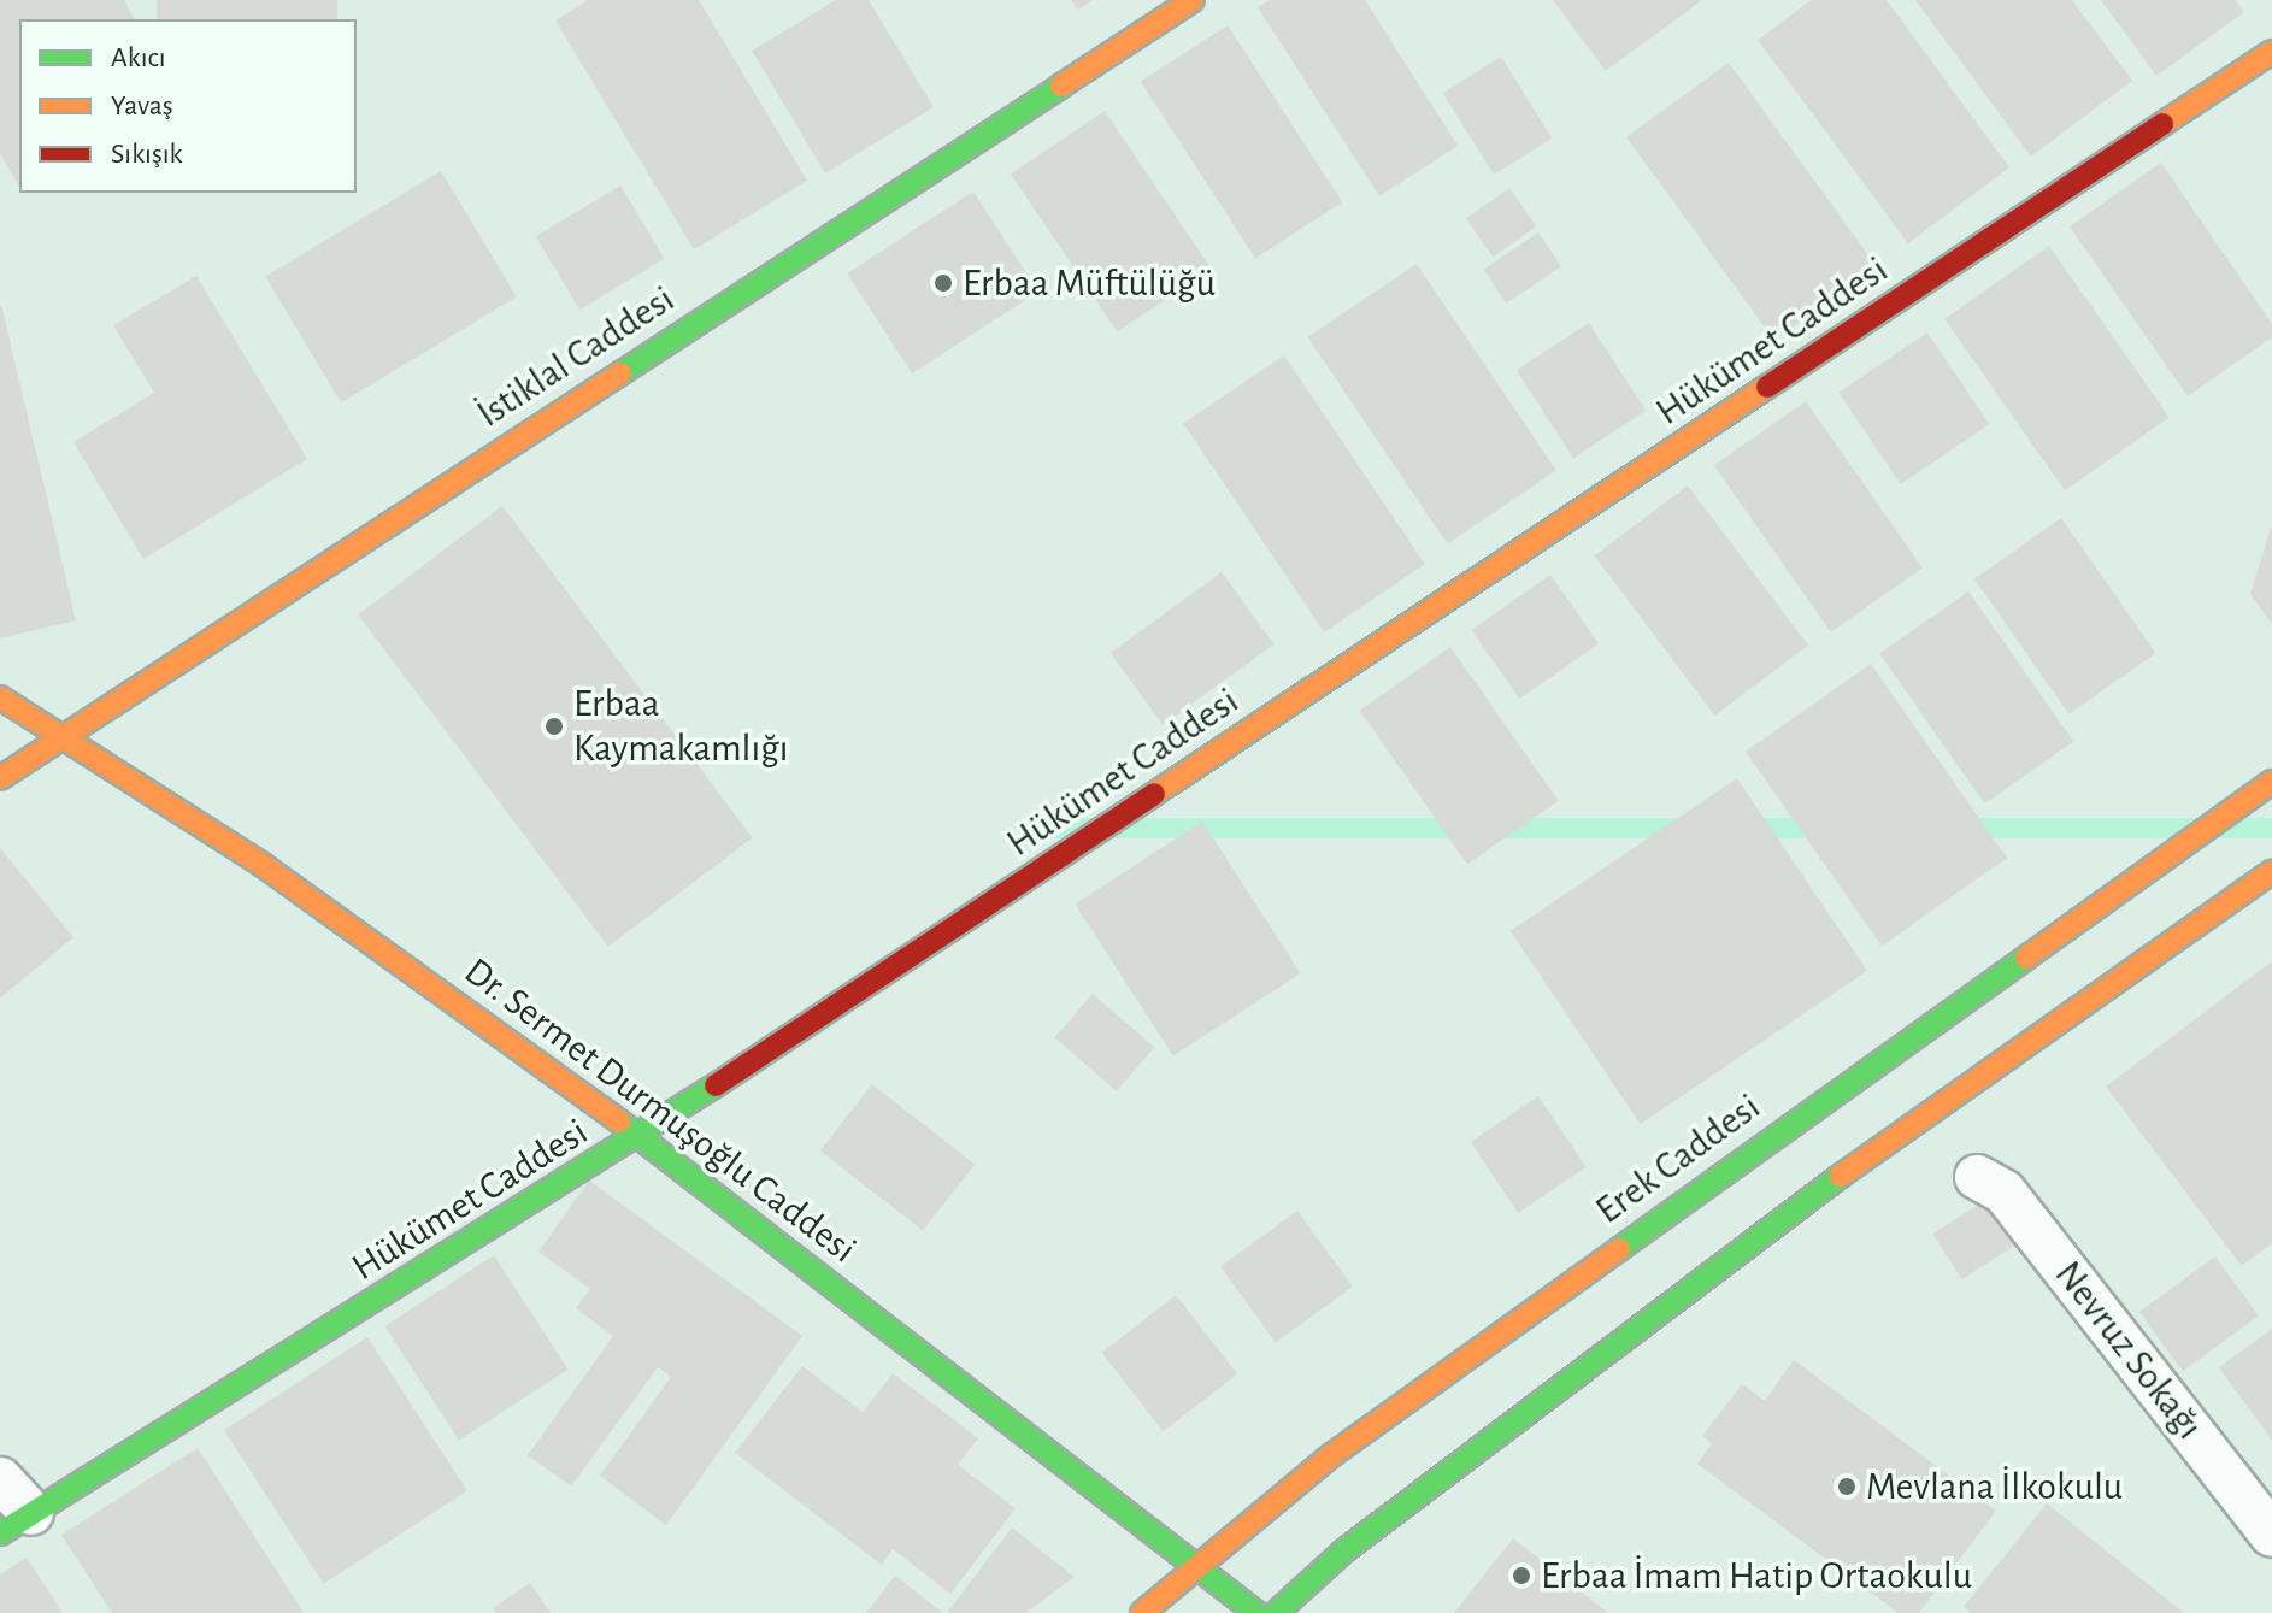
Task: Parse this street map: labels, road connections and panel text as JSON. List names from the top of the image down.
{
  "streets": {
    "main road": [
      "Hükümet Caddesi",
      "İstiklal Caddesi",
      "Dr. Sermet Durmuşoğlu Caddesi",
      "Erek Caddesi"
    ],
    "street": ["Nevruz Sokağı"]
  },
  "crossings": [
    ["Hükümet Caddesi", "Dr. Sermet Durmuşoğlu Caddesi"],
    ["İstiklal Caddesi", "Dr. Sermet Durmuşoğlu Caddesi"],
    ["Dr. Sermet Durmuşoğlu Caddesi", "Erek Caddesi"]
  ],
  "places": [
    "Erbaa Müftülüğü",
    "Erbaa Kaymakamlığı",
    "Mevlana İlkokulu",
    "Erbaa İmam Hatip Ortaokulu"
  ],
  "legend": ["Akıcı", "Yavaş", "Sıkışık"]
}
